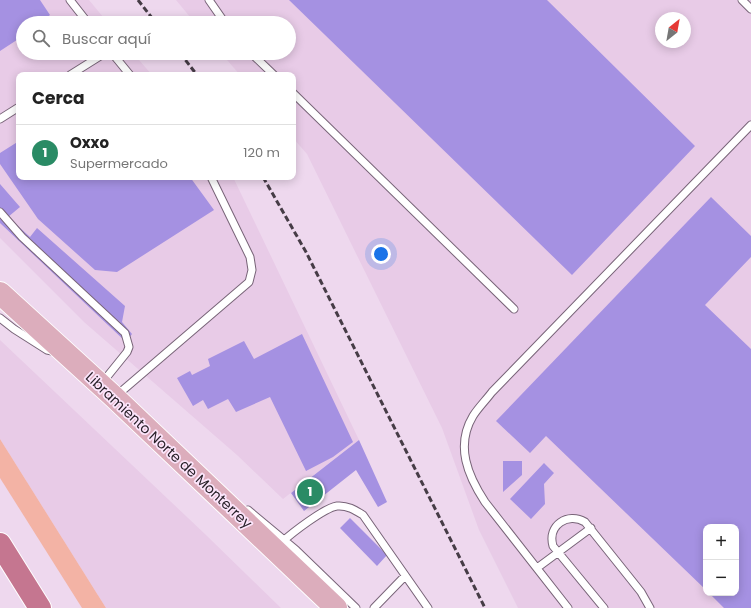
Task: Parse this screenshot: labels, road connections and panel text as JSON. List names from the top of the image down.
{
  "streets": {
    "main road": ["Libramiento Norte de Monterrey"]
  },
  "north": "top right",
  "page": {
    "search": "Buscar aquí",
    "heading": "Cerca",
    "list": [
      {
        "mark": "1",
        "name": "Oxxo",
        "note": "Supermercado",
        "value": "120 m"
      }
    ],
    "pins": "1",
    "map_buttons": ["+", "−"]
  }
}
